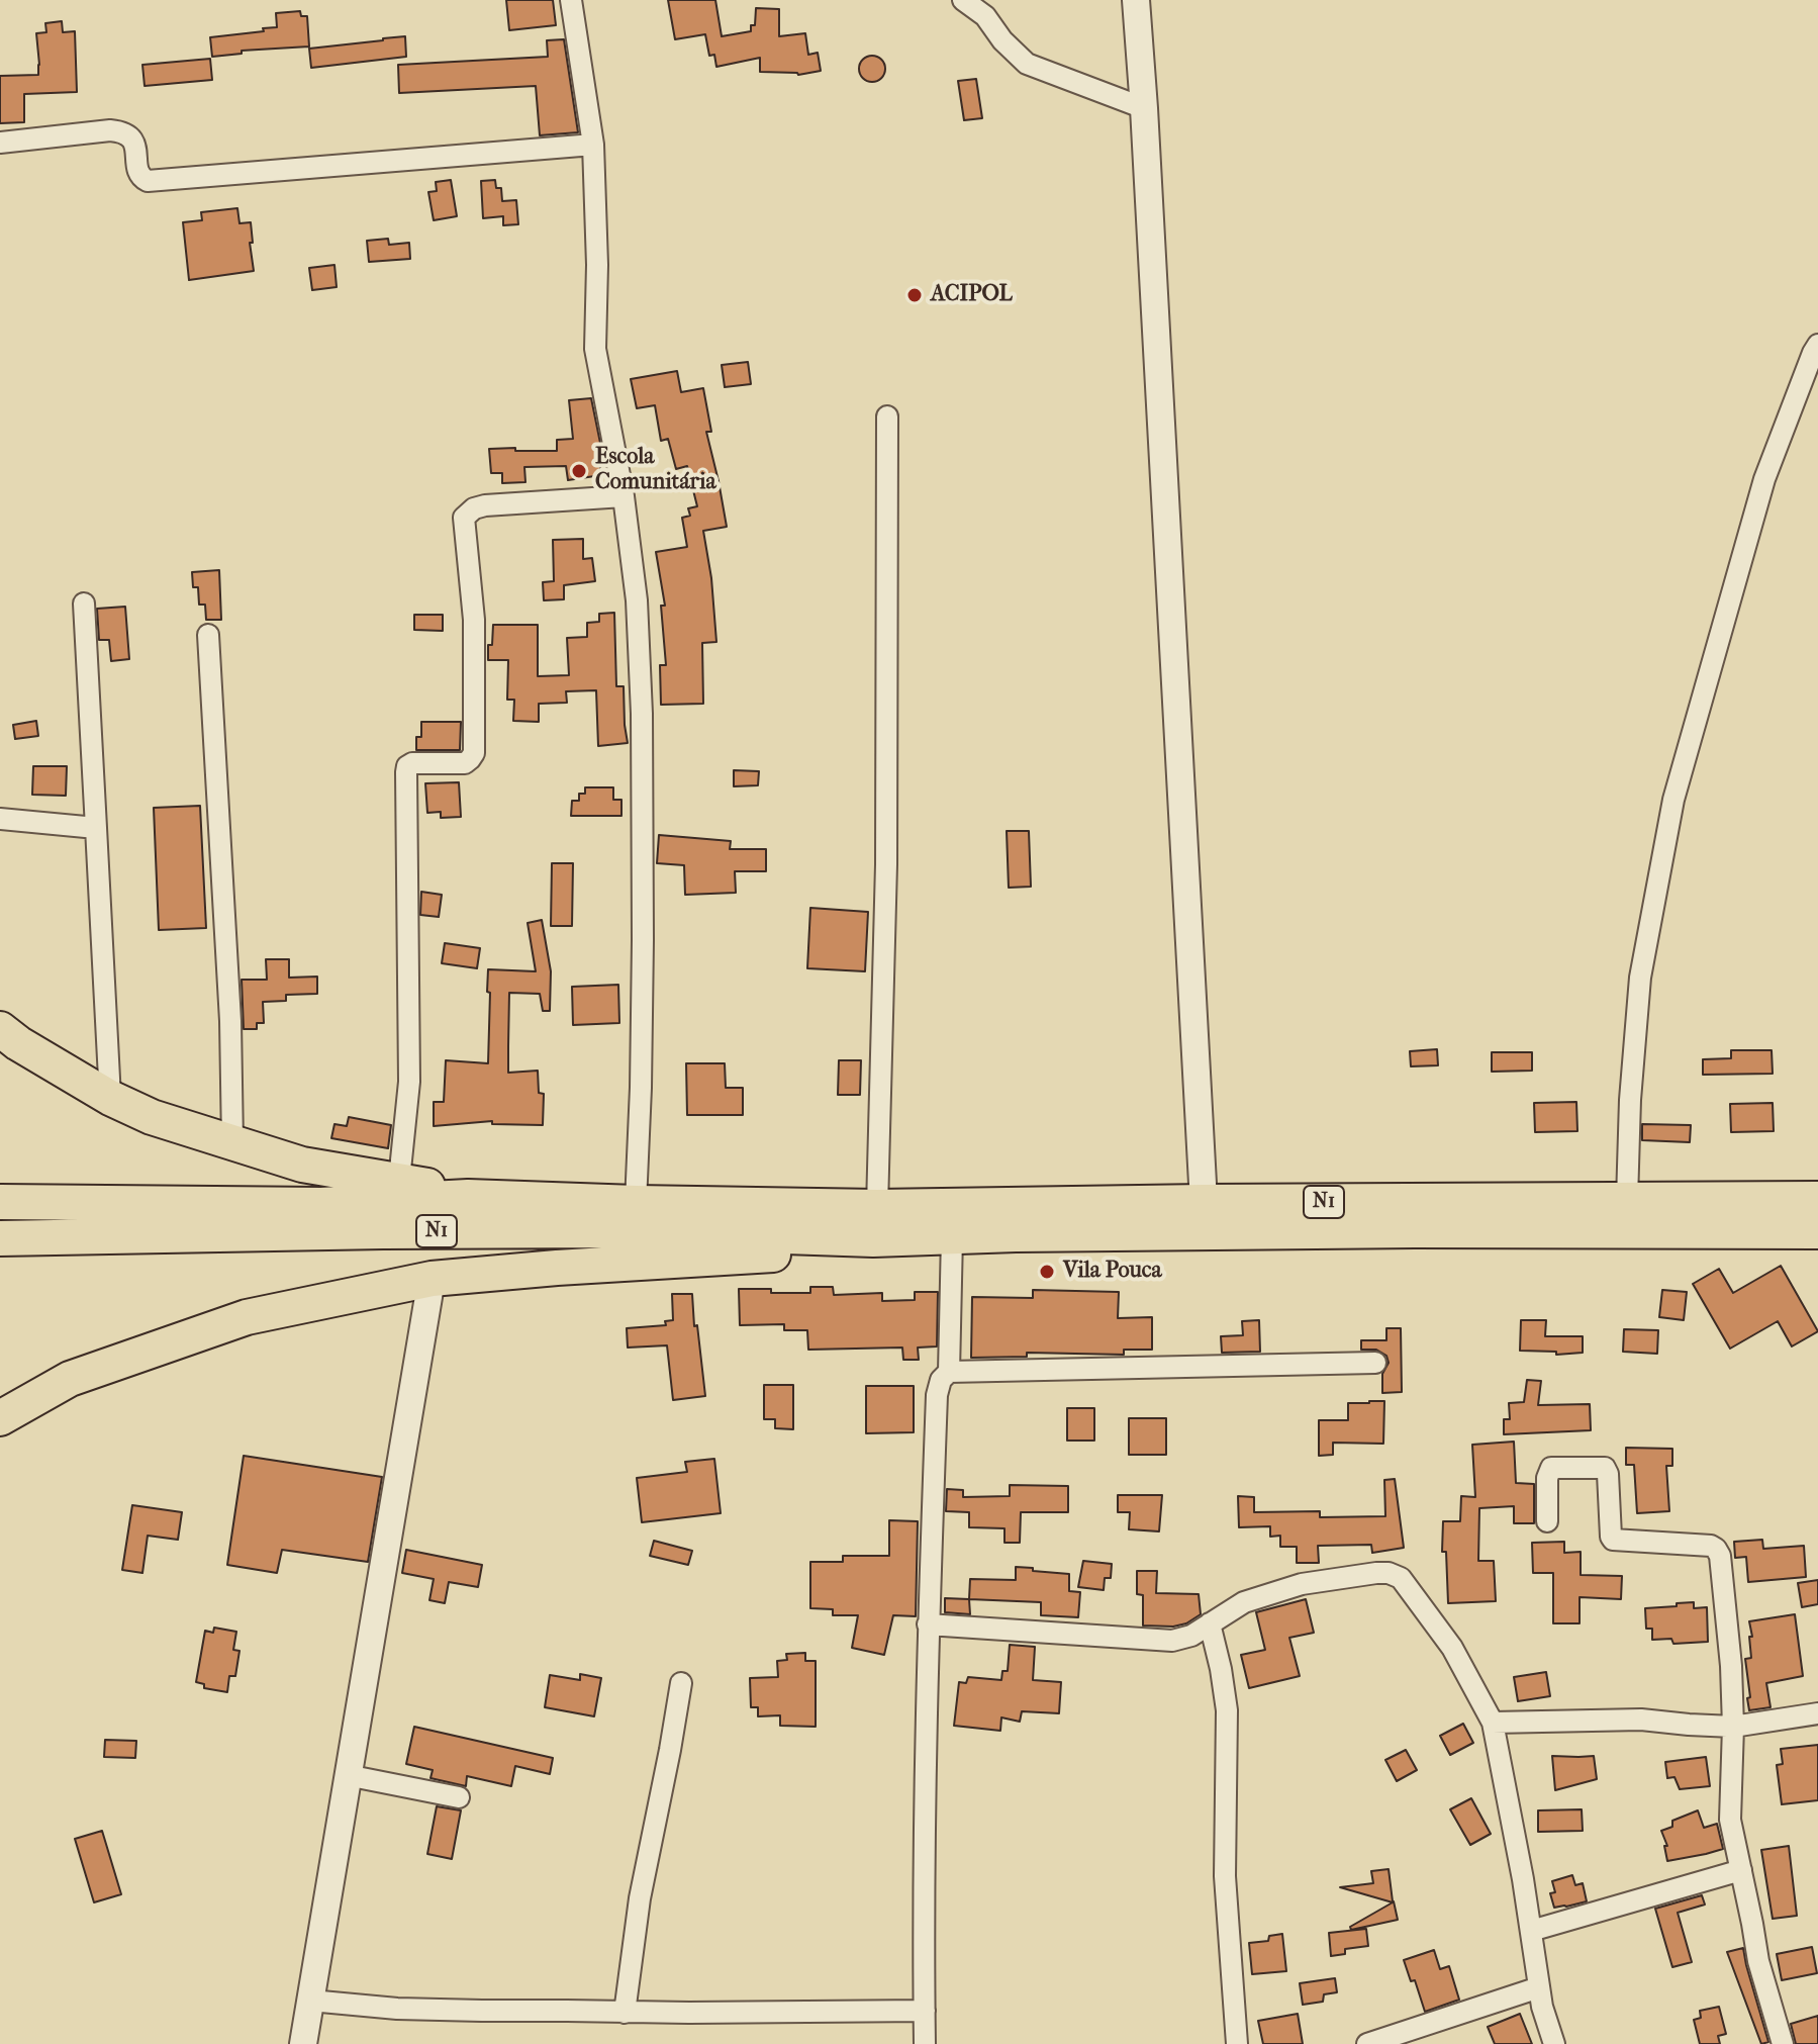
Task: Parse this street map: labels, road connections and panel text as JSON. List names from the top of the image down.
{
  "streets": {
    "highway": ["N1"]
  },
  "places": ["ACIPOL", "Escola Comunitária", "Vila Pouca"]
}
